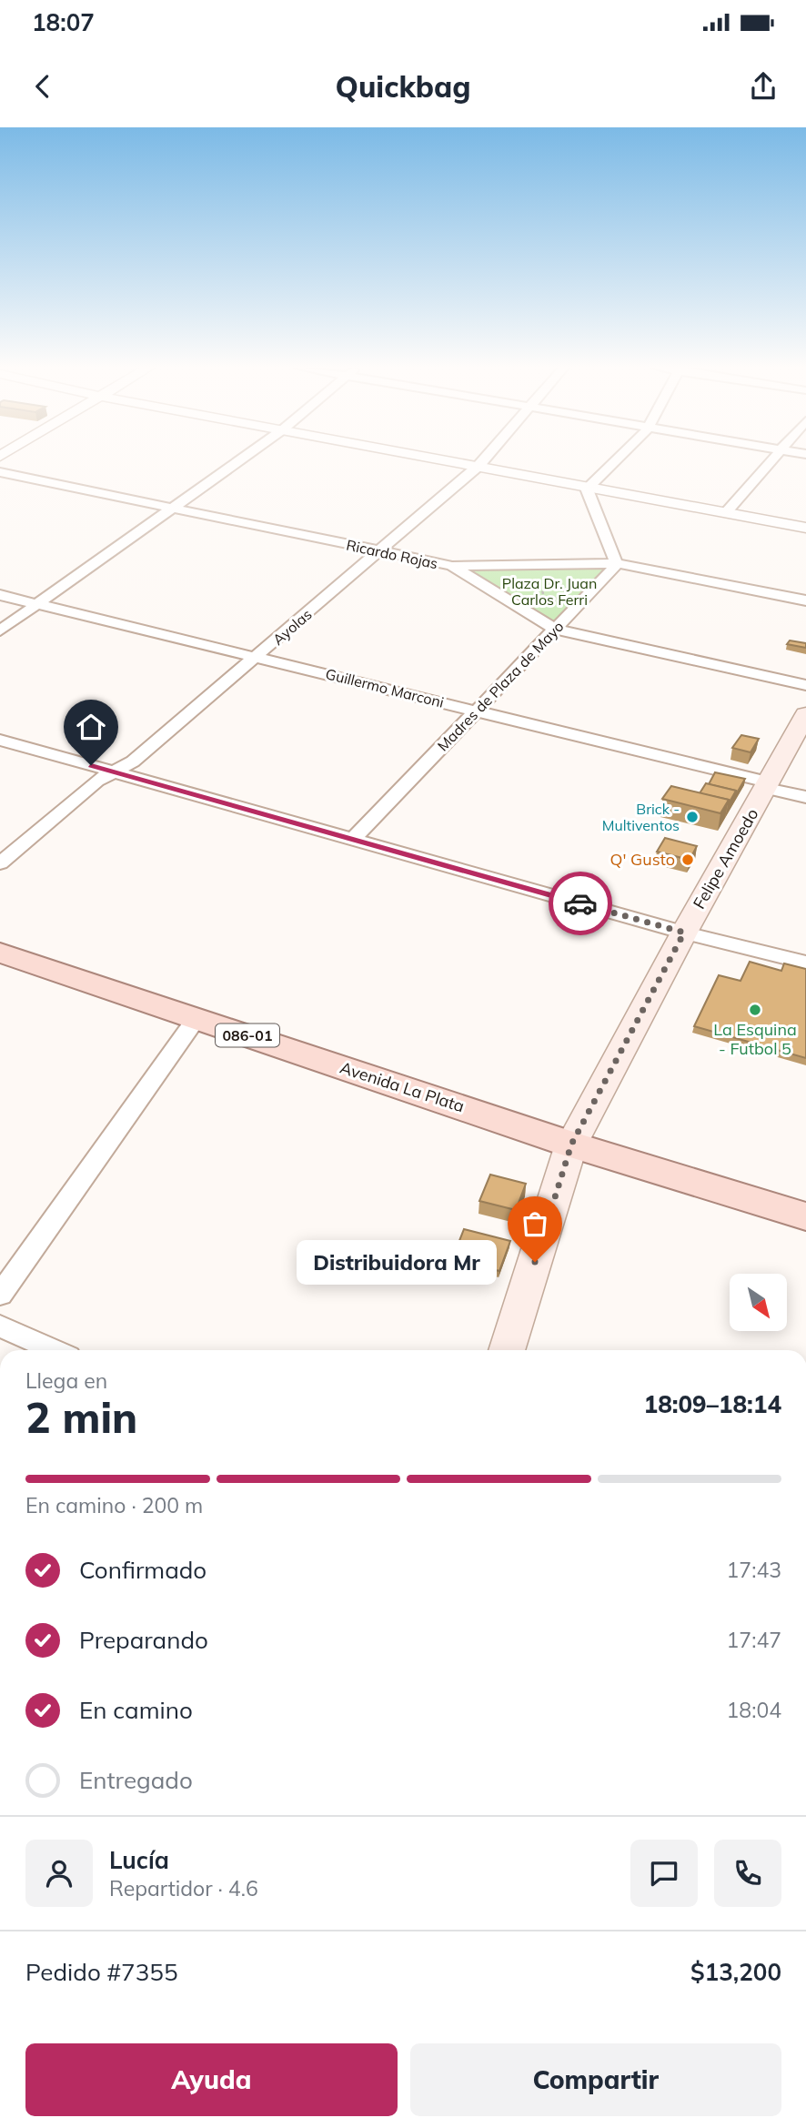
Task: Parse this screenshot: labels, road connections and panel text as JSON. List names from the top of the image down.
{
  "streets": {
    "main road": ["Felipe Amoedo", "086-01", "Avenida La Plata"],
    "street": [
      "Ricardo Rojas",
      "Ayolas",
      "Madres de Plaza de Mayo",
      "Guillermo Marconi"
    ]
  },
  "crossings": [
    ["Ricardo Rojas", "Ayolas"],
    ["Ricardo Rojas", "Madres de Plaza de Mayo"],
    ["Ayolas", "Guillermo Marconi"],
    ["Madres de Plaza de Mayo", "Guillermo Marconi"],
    ["Guillermo Marconi", "Felipe Amoedo"],
    ["Felipe Amoedo", "Avenida La Plata"]
  ],
  "parks": ["Plaza Dr. Juan Carlos Ferri"],
  "places": [
    "Brick - Multiventos",
    "Q' Gusto",
    "La Esquina - Futbol 5",
    "Distribuidora Mr"
  ],
  "north": "bottom right",
  "page": {
    "status": "18:07",
    "header": "Quickbag",
    "bubble": "Distribuidora Mr",
    "heading": ["2 min", "Llega en", "18:09–18:14"],
    "panel": [
      "Lucía",
      "Repartidor · 4.6",
      "Pedido #7355",
      "$13,200"
    ],
    "bar": "En camino · 200 m",
    "list": [
      ["Confirmado", "17:43"],
      ["Preparando", "17:47"],
      ["En camino", "18:04"],
      "Entregado"
    ],
    "buttons": ["Ayuda", "Compartir"]
  }
}
